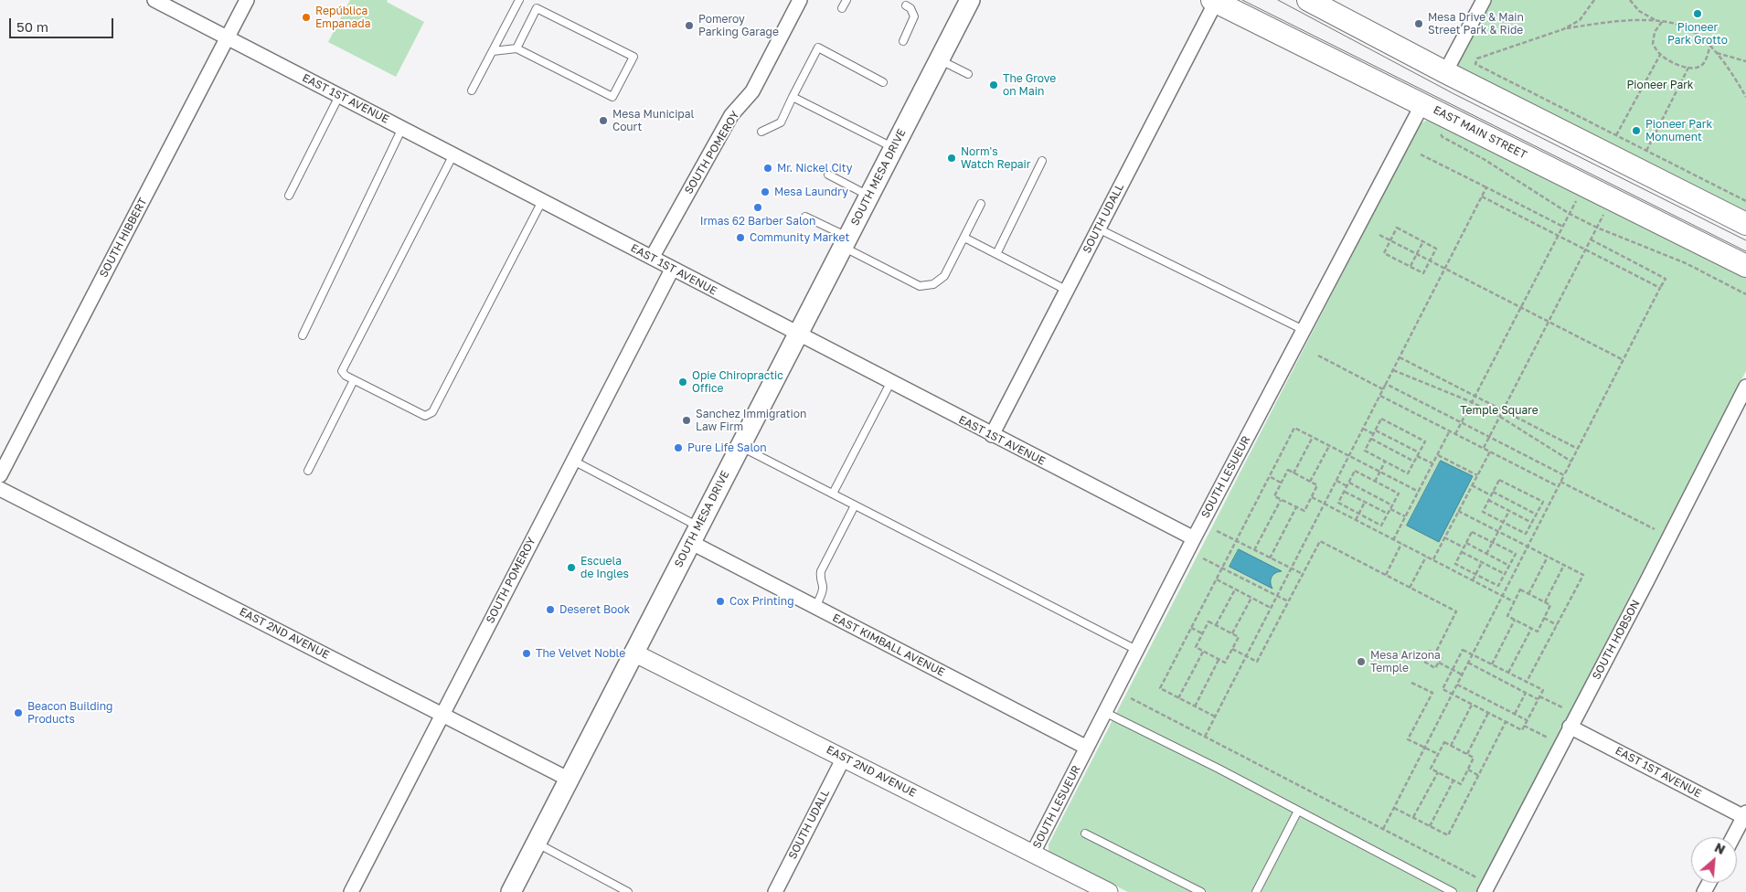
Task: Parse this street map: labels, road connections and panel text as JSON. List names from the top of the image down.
{
  "streets": {
    "main road": ["EAST MAIN STREET", "SOUTH MESA DRIVE"],
    "street": [
      "EAST 1ST AVENUE",
      "SOUTH POMEROY",
      "SOUTH UDALL",
      "SOUTH HIBBERT",
      "SOUTH LESUEUR",
      "EAST 2ND AVENUE",
      "SOUTH HOBSON",
      "EAST KIMBALL AVENUE"
    ]
  },
  "crossings": [
    ["EAST 1ST AVENUE", "SOUTH POMEROY"],
    ["EAST 1ST AVENUE", "SOUTH MESA DRIVE"],
    ["EAST 1ST AVENUE", "SOUTH UDALL"],
    ["EAST 1ST AVENUE", "SOUTH HIBBERT"],
    ["EAST 1ST AVENUE", "SOUTH LESUEUR"],
    ["EAST 1ST AVENUE", "SOUTH HOBSON"],
    ["EAST MAIN STREET", "SOUTH UDALL"],
    ["EAST MAIN STREET", "SOUTH LESUEUR"],
    ["SOUTH POMEROY", "EAST 2ND AVENUE"],
    ["SOUTH MESA DRIVE", "EAST 2ND AVENUE"],
    ["SOUTH MESA DRIVE", "EAST KIMBALL AVENUE"],
    ["SOUTH UDALL", "EAST 2ND AVENUE"],
    ["SOUTH LESUEUR", "EAST 2ND AVENUE"],
    ["SOUTH LESUEUR", "EAST KIMBALL AVENUE"]
  ],
  "parks": ["Pioneer Park", "Temple Square"],
  "places": [
    "Pioneer Park Grotto",
    "República Empanada",
    "Mesa Drive & Main Street Park & Ride",
    "Pomeroy Parking Garage",
    "The Grove on Main",
    "Mesa Municipal Court",
    "Pioneer Park Monument",
    "Norm's Watch Repair",
    "Mr. Nickel City",
    "Mesa Laundry",
    "Irmas 62 Barber Salon",
    "Community Market",
    "Opie Chiropractic Office",
    "Sanchez Immigration Law Firm",
    "Pure Life Salon",
    "Escuela de Ingles",
    "Cox Printing",
    "Deseret Book",
    "The Velvet Noble",
    "Mesa Arizona Temple",
    "Beacon Building Products"
  ],
  "scale_bar": "50 m",
  "north": "top right"
}
